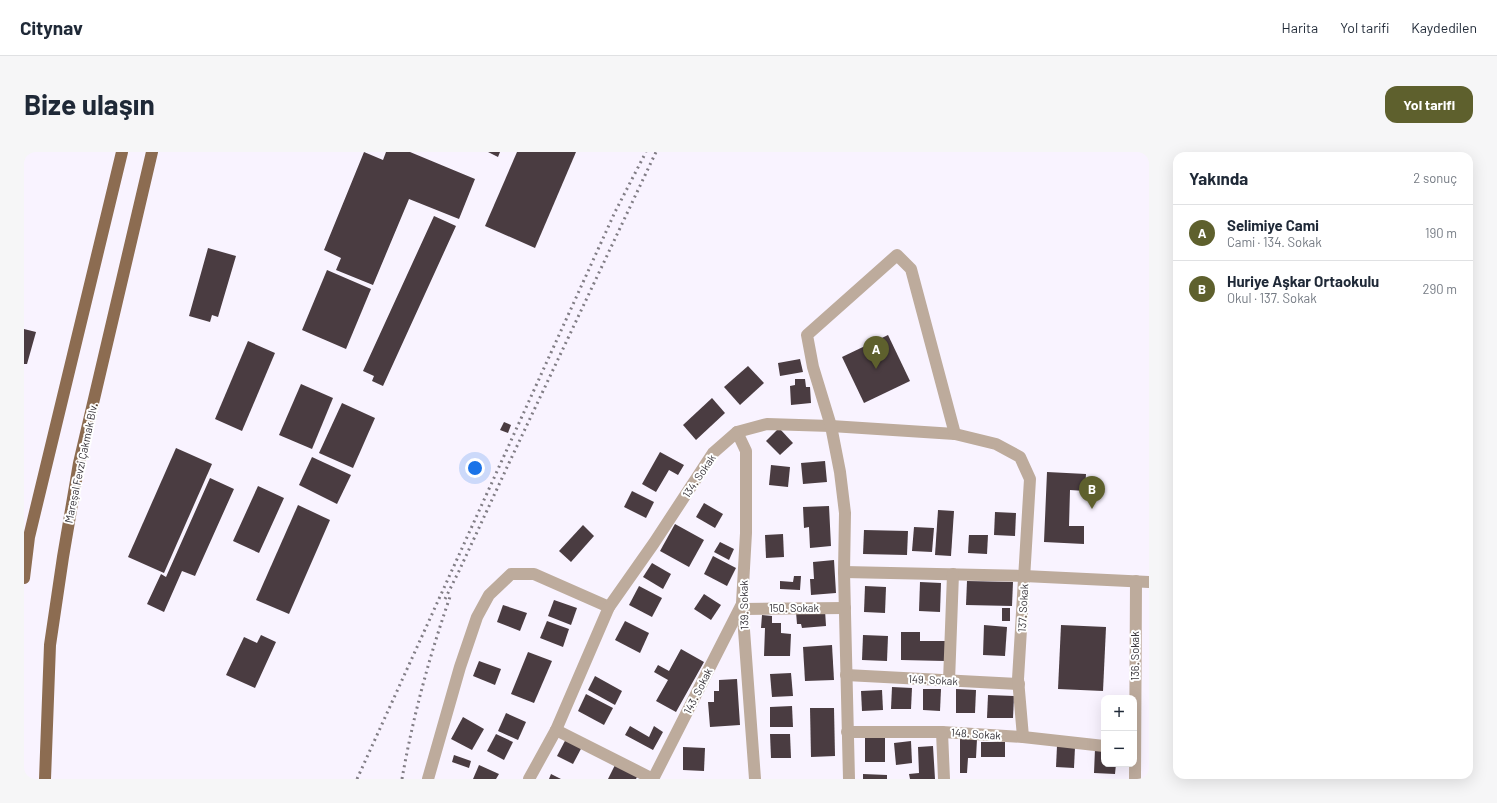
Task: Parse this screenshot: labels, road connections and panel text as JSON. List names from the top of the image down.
{
  "streets": {
    "main road": ["Mareşal Fevzi Çakmak Blv."],
    "street": [
      "134. Sokak",
      "139. Sokak",
      "150. Sokak",
      "137. Sokak",
      "136. Sokak",
      "149. Sokak",
      "143. Sokak",
      "148. Sokak"
    ]
  },
  "crossings": [
    ["134. Sokak", "139. Sokak"],
    ["134. Sokak", "137. Sokak"],
    ["139. Sokak", "150. Sokak"],
    ["139. Sokak", "143. Sokak"],
    ["150. Sokak", "143. Sokak"],
    ["137. Sokak", "149. Sokak"],
    ["137. Sokak", "148. Sokak"]
  ],
  "page": {
    "header": "Citynav",
    "nav": ["Harita", "Yol tarifi", "Kaydedilen"],
    "buttons": "Yol tarifi",
    "title": "Bize ulaşın",
    "heading": ["Yakında", "2 sonuç"],
    "list": [
      {
        "mark": "A",
        "name": "Selimiye Cami",
        "note": "Cami · 134. Sokak",
        "value": "190 m"
      },
      {
        "mark": "B",
        "name": "Huriye Aşkar Ortaokulu",
        "note": "Okul · 137. Sokak",
        "value": "290 m"
      }
    ],
    "pins": ["A", "B"],
    "map_buttons": ["+", "−"]
  }
}
